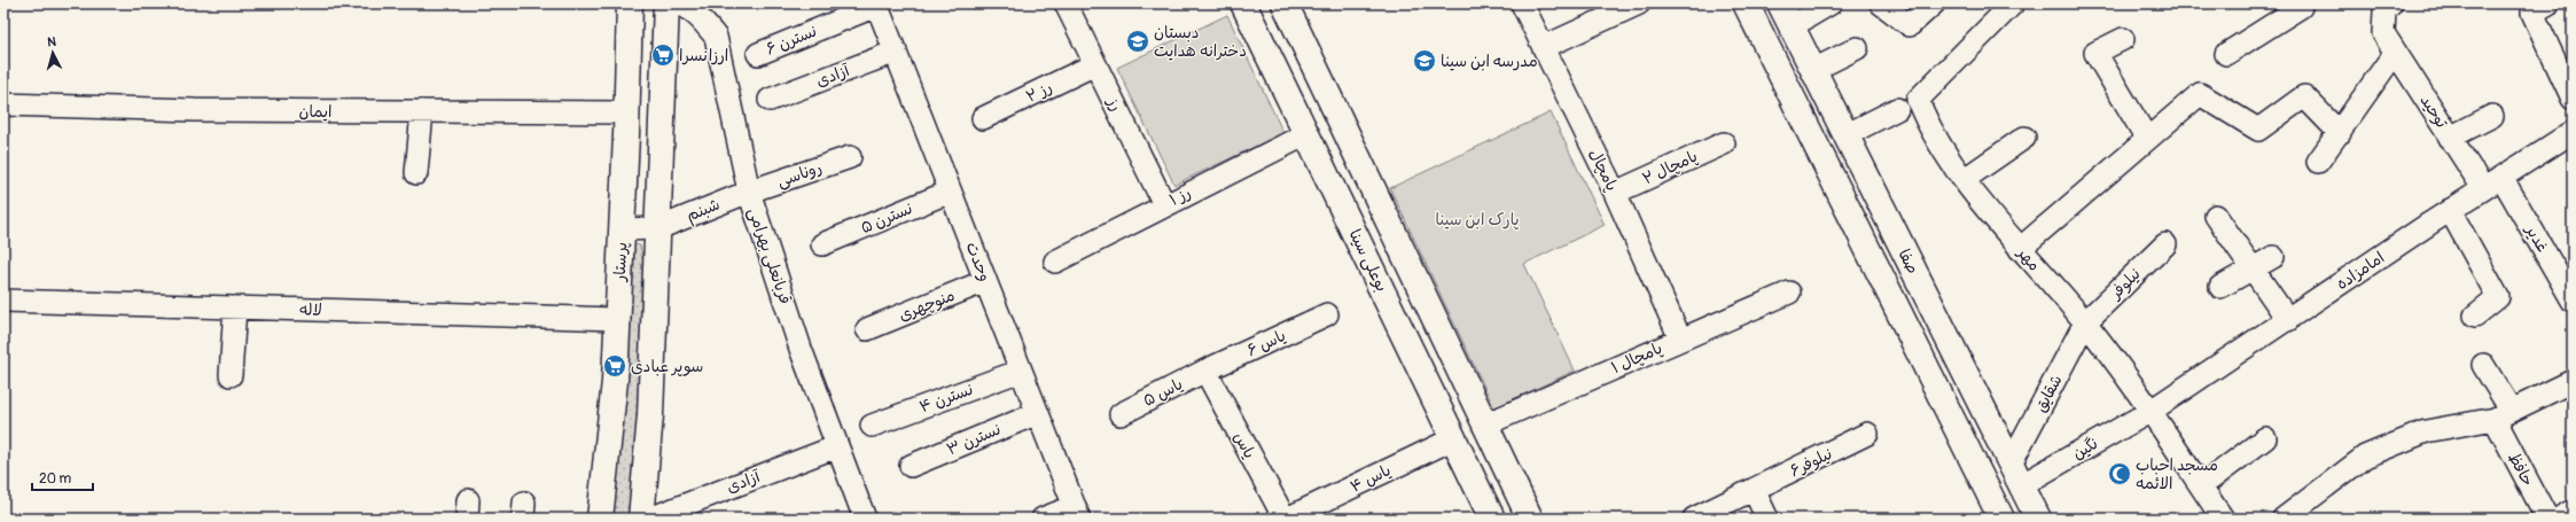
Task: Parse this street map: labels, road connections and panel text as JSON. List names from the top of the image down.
{
  "streets": {
    "street": [
      "نسترن ۶",
      "آزادی",
      "رز ۲",
      "رز",
      "ایمان",
      "توحید",
      "پامچال ۲",
      "پامچال",
      "روناسی",
      "رز ۱",
      "شبنم",
      "نسترن ۵",
      "غدیر",
      "قربانعلی بهرامی",
      "مهر",
      "بوعلی سینا",
      "پرستار",
      "وحدت",
      "صفا",
      "امامزاده",
      "نیلوفر",
      "منوچهری",
      "لاله",
      "یاس ۶",
      "پامچال ۱",
      "یاس ۵",
      "شقایق",
      "نسترن ۴",
      "نسترن ۳",
      "یاس",
      "نگین",
      "نیلوفر۶",
      "حافظ",
      "یاس ۴"
    ]
  },
  "crossings": [
    ["نسترن ۶", "وحدت"],
    ["آزادی", "قربانعلی بهرامی"],
    ["آزادی", "وحدت"],
    ["رز ۲", "رز"],
    ["رز", "رز ۱"],
    ["ایمان", "پرستار"],
    ["توحید", "امامزاده"],
    ["پامچال ۲", "پامچال"],
    ["پامچال", "پامچال ۱"],
    ["روناسی", "شبنم"],
    ["روناسی", "قربانعلی بهرامی"],
    ["رز ۱", "بوعلی سینا"],
    ["شبنم", "قربانعلی بهرامی"],
    ["شبنم", "پرستار"],
    ["نسترن ۵", "وحدت"],
    ["غدیر", "امامزاده"],
    ["مهر", "امامزاده"],
    ["مهر", "نیلوفر"],
    ["مهر", "شقایق"],
    ["مهر", "نگین"],
    ["بوعلی سینا", "یاس ۴"],
    ["پرستار", "لاله"],
    ["وحدت", "منوچهری"],
    ["وحدت", "نسترن ۴"],
    ["وحدت", "نسترن ۳"],
    ["صفا", "شقایق"],
    ["صفا", "نگین"],
    ["امامزاده", "نگین"],
    ["نیلوفر", "شقایق"],
    ["یاس ۶", "یاس ۵"],
    ["یاس ۶", "یاس"],
    ["یاس ۵", "یاس"],
    ["شقایق", "نگین"],
    ["یاس", "یاس ۴"]
  ],
  "parks": ["پارک ابن سینا"],
  "places": {
    "school or university": ["دبستان دخترانه هدایت", "مدرسه ابن سینا"],
    "supermarket": ["ارزانسرا", "سوپر عبادی"],
    "mosque": ["مسجد احباب الائمه"]
  },
  "scale_bar": "20 m",
  "north": "top"
}
